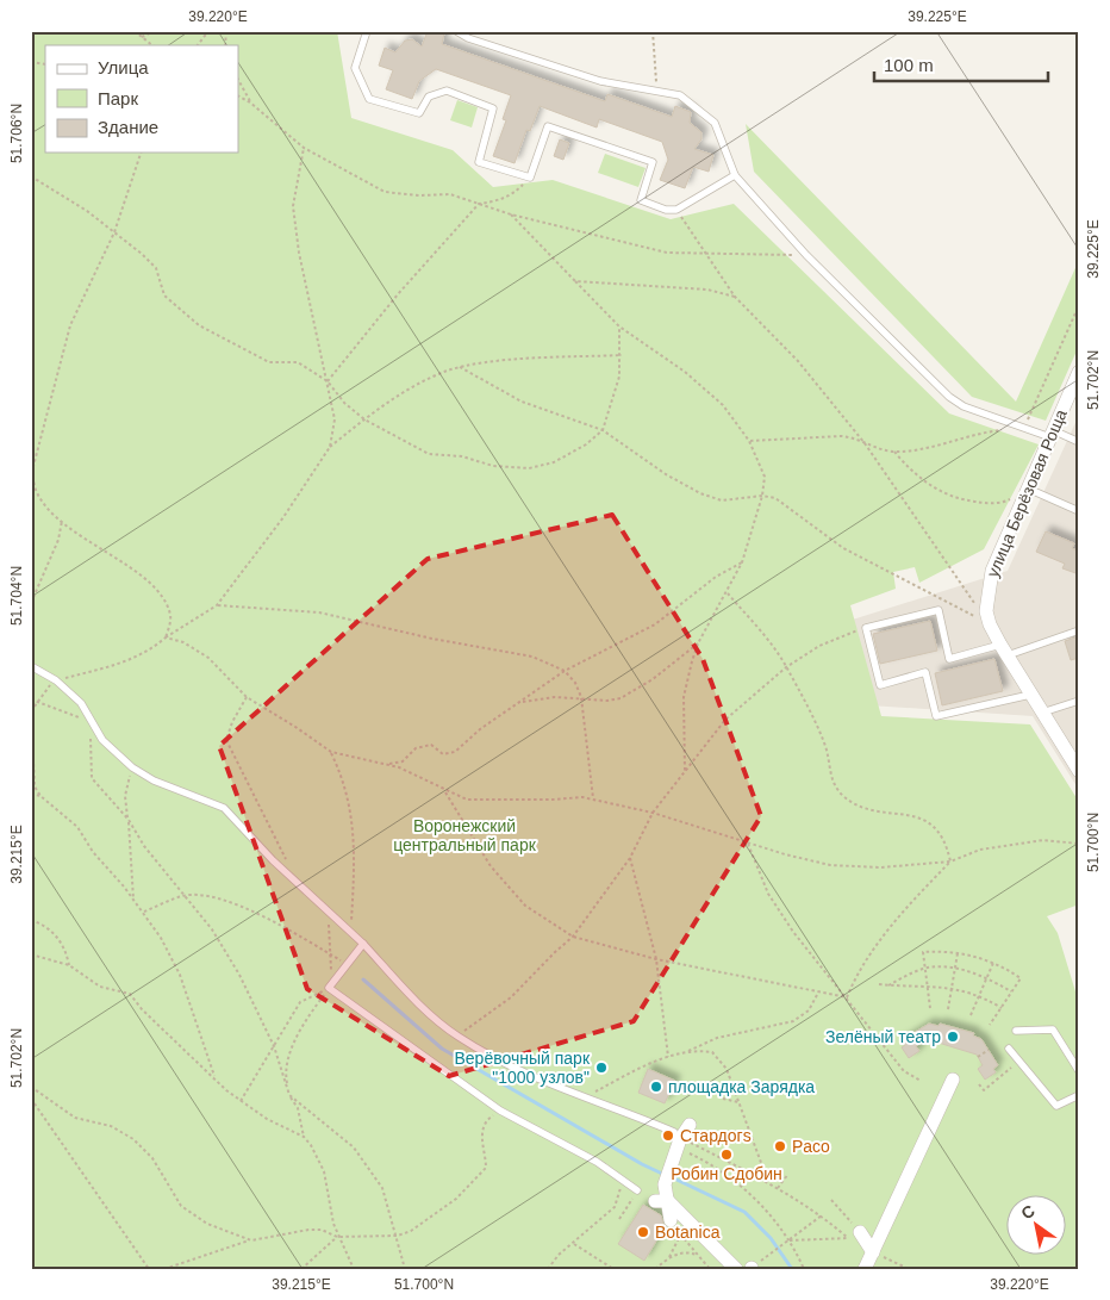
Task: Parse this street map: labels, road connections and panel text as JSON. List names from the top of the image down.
{
  "streets": {
    "street": ["улица Берёзовая Роща"]
  },
  "parks": ["Воронежский центральный парк"],
  "places": [
    "Зелёный театр",
    "Верёвочный парк \"1000 узлов\"",
    "площадка Зарядка",
    "Стардогs",
    "Paco",
    "Робин Сдобин",
    "Botanica"
  ],
  "legend": ["Улица", "Парк", "Здание"],
  "scale_bar": "100 m",
  "north": "top left",
  "coordinates": [
    "39.220°E",
    "39.225°E",
    "51.706°N",
    "51.702°N",
    "51.704°N",
    "51.700°N",
    "39.215°E"
  ]
}
